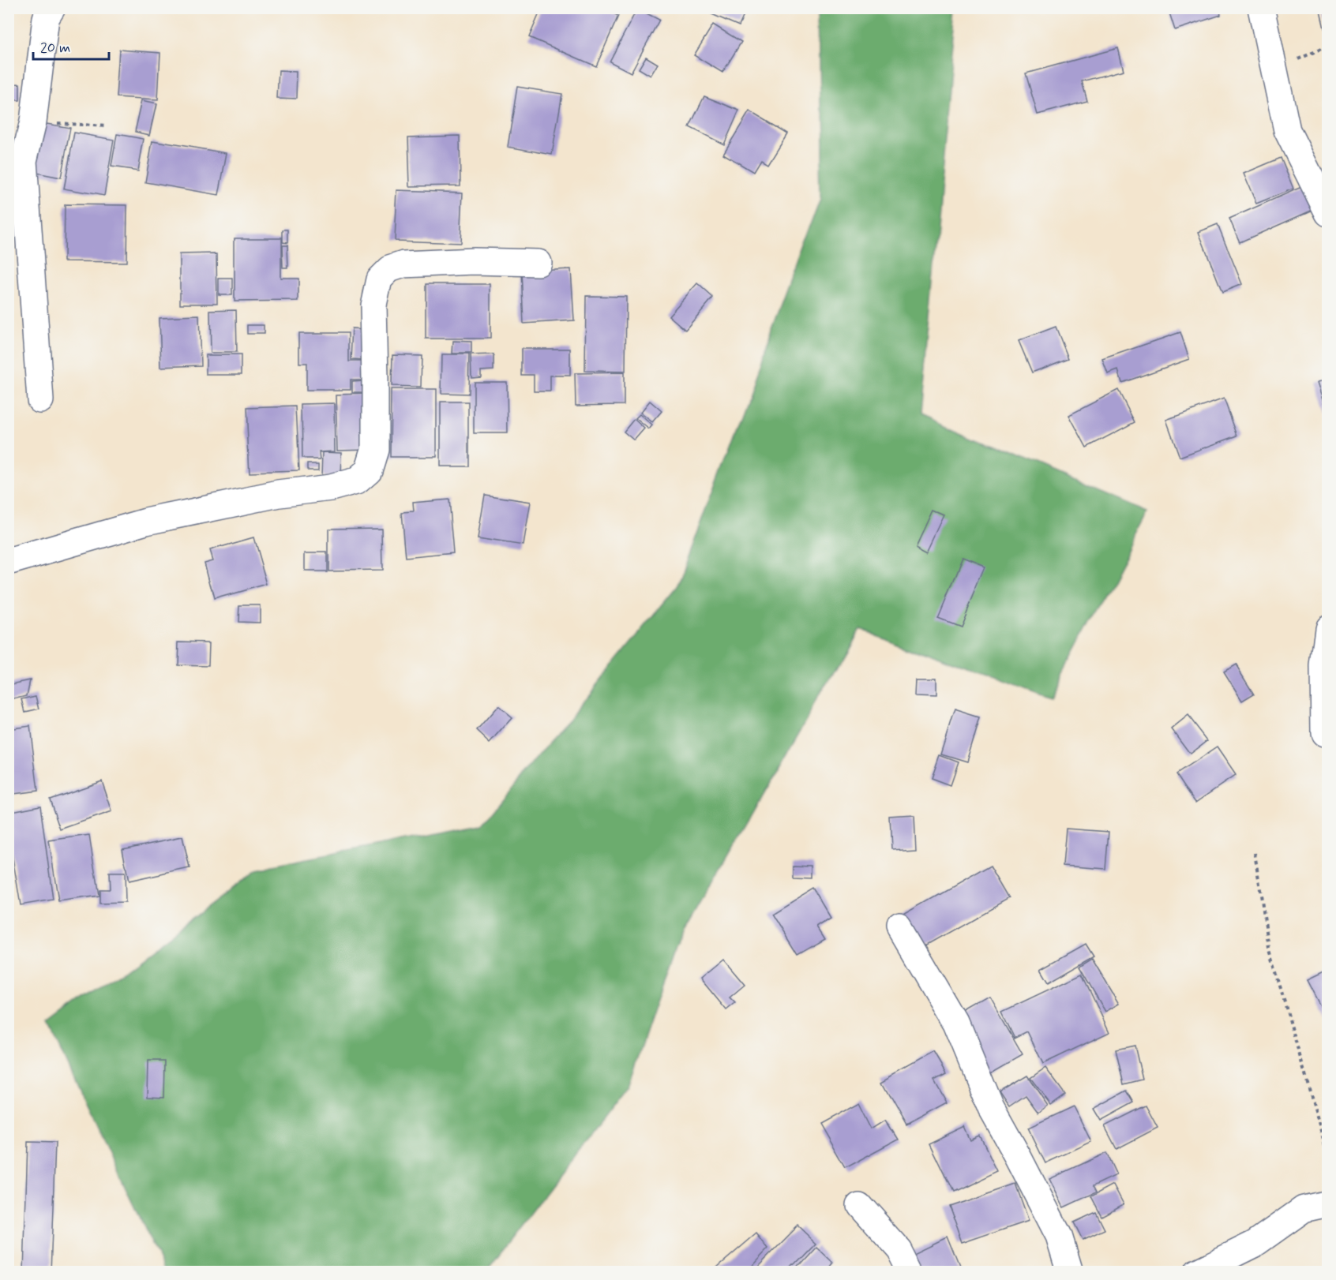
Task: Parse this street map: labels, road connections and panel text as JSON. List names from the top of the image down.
{
  "scale_bar": "20 m"
}
